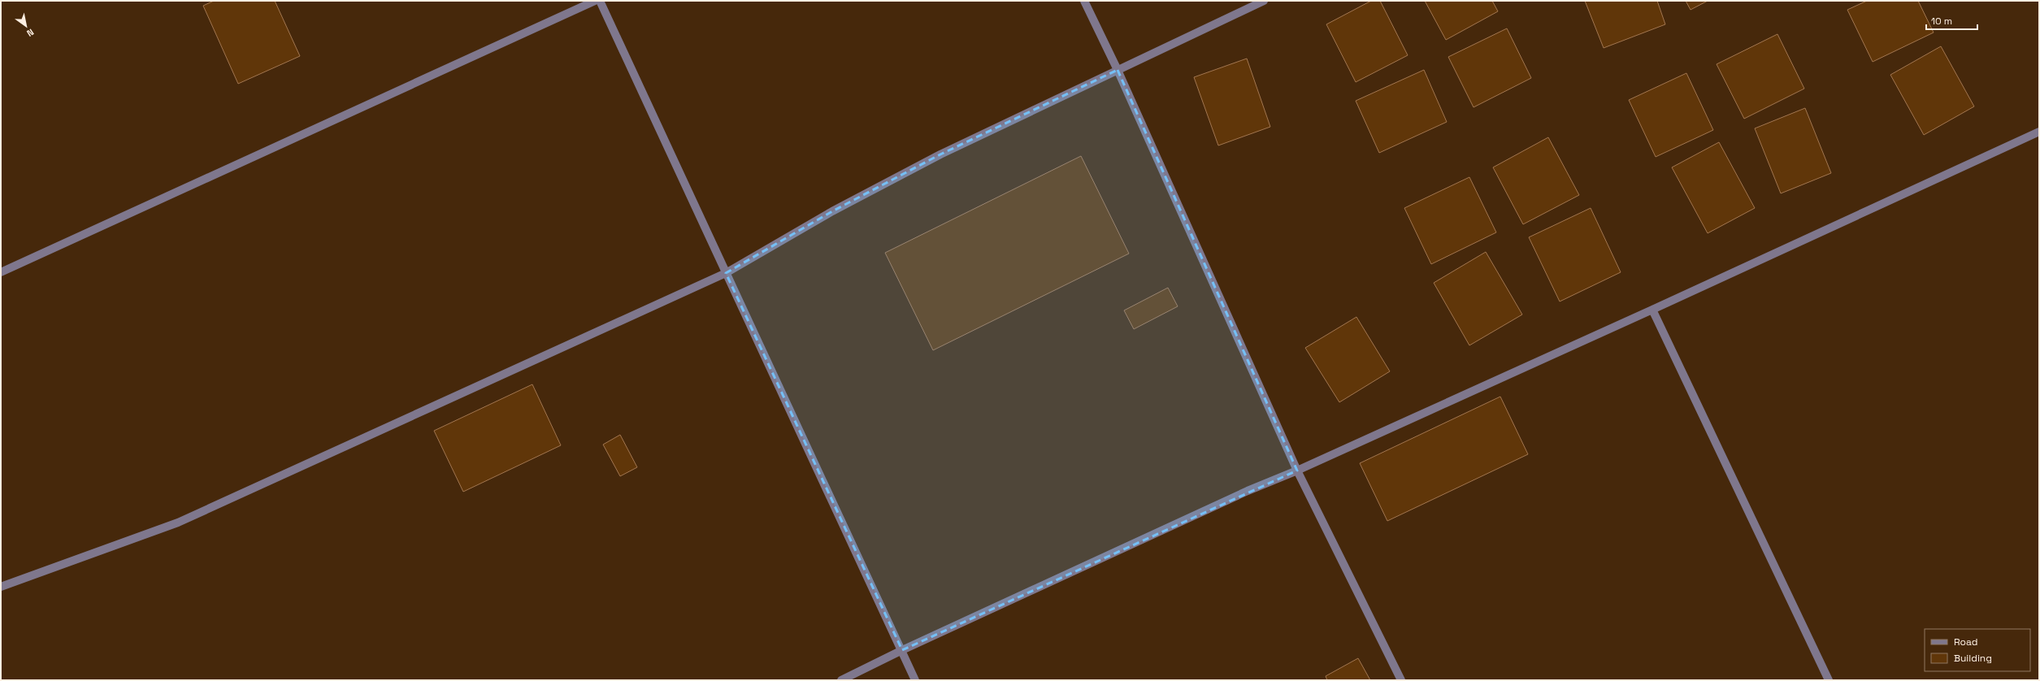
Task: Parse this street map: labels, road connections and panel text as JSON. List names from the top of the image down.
{
  "legend": ["Road", "Building"],
  "scale_bar": "10 m",
  "north": "bottom right"
}
